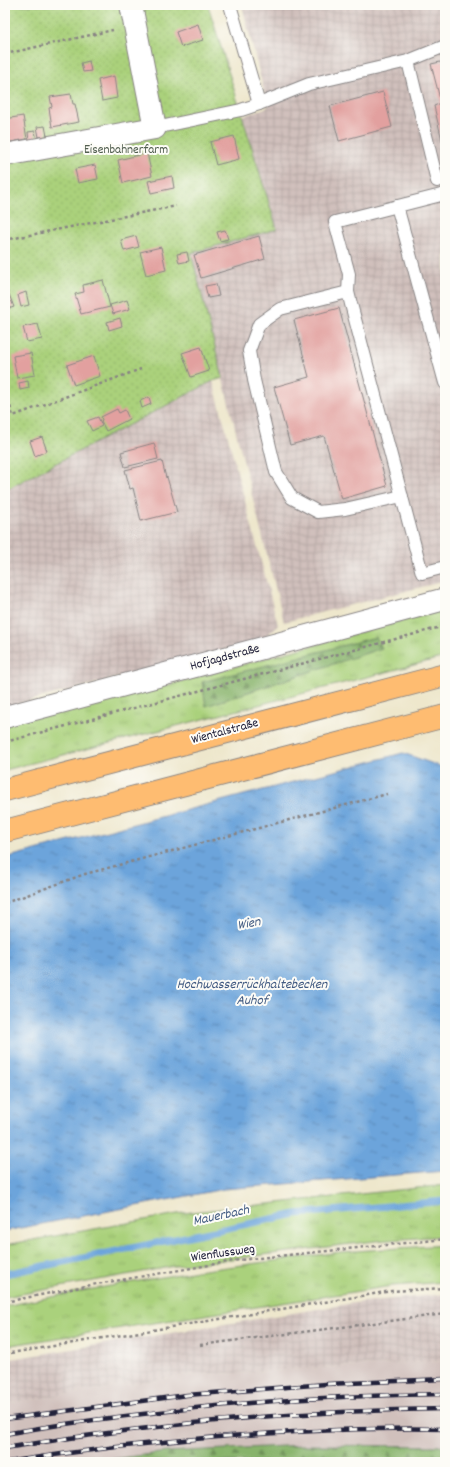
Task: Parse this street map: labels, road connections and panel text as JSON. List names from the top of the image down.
{
  "streets": {
    "main road": ["Wientalstraße"],
    "street": ["Hofjagdstraße"],
    "path": ["Wienflussweg"]
  },
  "water": ["Wien", "Hochwasserrückhaltebecken Auhof", "Mauerbach"],
  "parks": ["Eisenbahnerfarm"]
}
